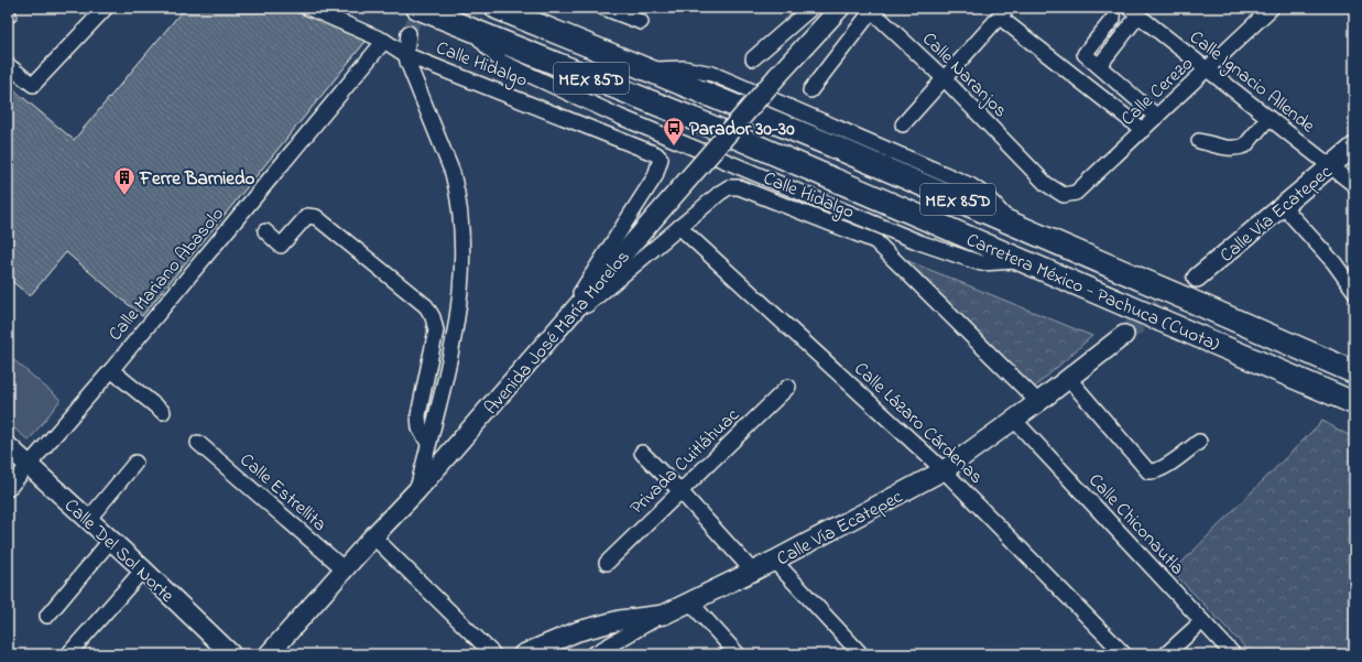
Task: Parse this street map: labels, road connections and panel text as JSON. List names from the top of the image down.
{
  "streets": {
    "highway": ["MEX 85D", "Carretera México - Pachuca (Cuota)"],
    "main road": ["Calle Vía Ecatepec", "Avenida José María Morelos", "Calle Del Sol Norte"],
    "street": [
      "Calle Hidalgo",
      "Calle Naranjos",
      "Calle Ignacio Allende",
      "Calle Cerezo",
      "Calle Mariano Abasolo",
      "Calle Lázaro Cárdenas",
      "Privada Cuitláhuac",
      "Calle Estrellita",
      "Calle Chiconautla"
    ]
  },
  "crossings": [
    ["Calle Hidalgo", "Calle Vía Ecatepec"],
    ["Calle Hidalgo", "Calle Mariano Abasolo"],
    ["Calle Hidalgo", "Avenida José María Morelos"],
    ["Calle Hidalgo", "Calle Lázaro Cárdenas"],
    ["Calle Naranjos", "Calle Cerezo"],
    ["Calle Ignacio Allende", "Calle Cerezo"],
    ["Calle Ignacio Allende", "Calle Vía Ecatepec"],
    ["Calle Vía Ecatepec", "Calle Lázaro Cárdenas"],
    ["Calle Vía Ecatepec", "Calle Chiconautla"],
    ["Calle Mariano Abasolo", "Calle Del Sol Norte"],
    ["Avenida José María Morelos", "Calle Estrellita"]
  ],
  "places": {
    "bus stop": ["Parador 30-30"],
    "building": ["Ferre Barniedo"]
  }
}
